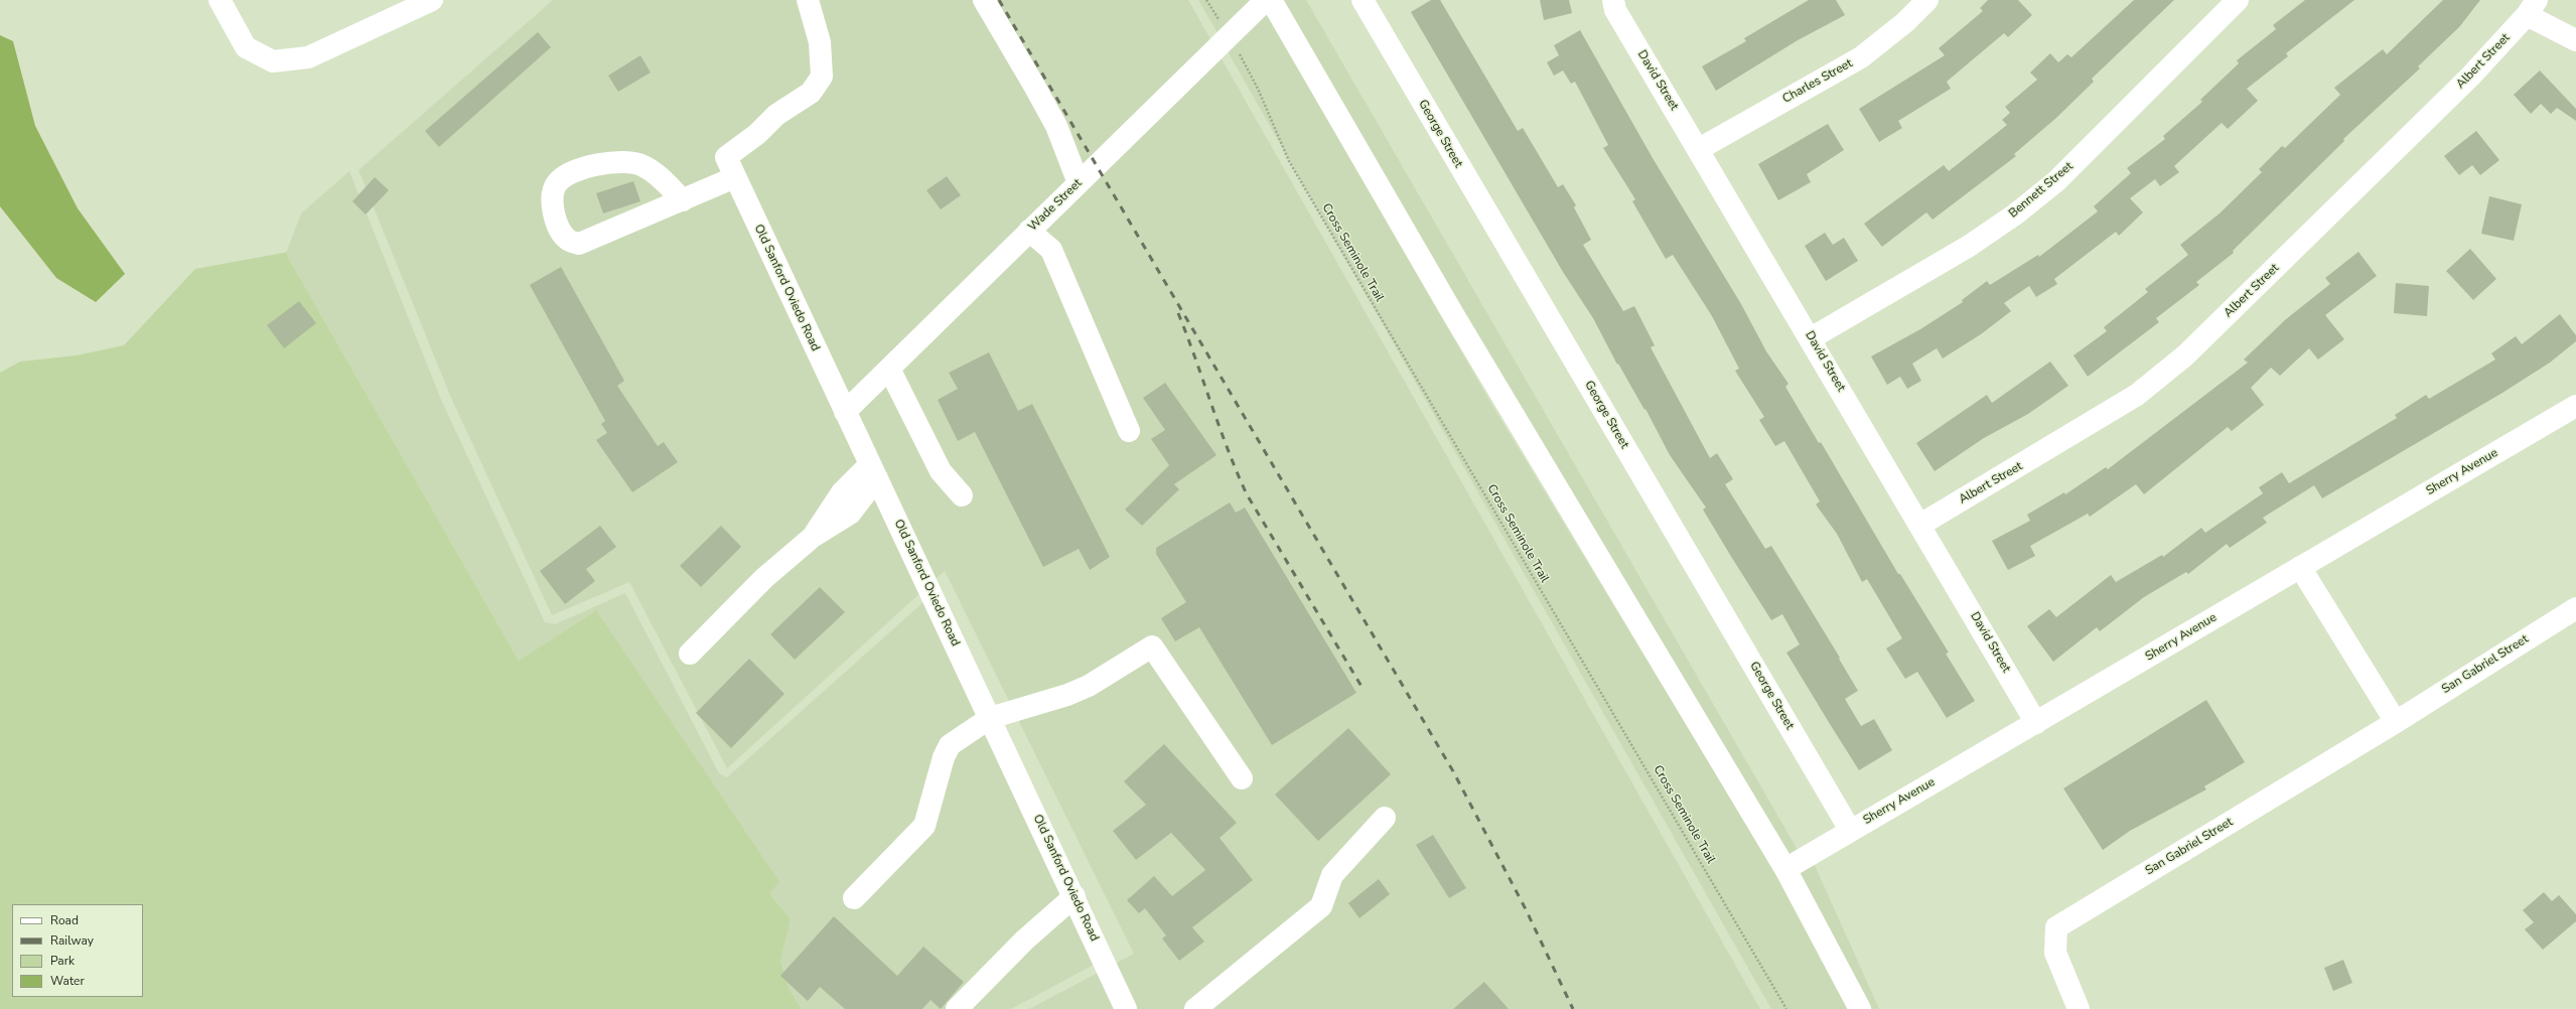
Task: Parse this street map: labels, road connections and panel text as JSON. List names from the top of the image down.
{
  "streets": {
    "street": [
      "Albert Street",
      "David Street",
      "Charles Street",
      "George Street",
      "Bennett Street",
      "Wade Street",
      "Old Sanford Oviedo Road",
      "Sherry Avenue",
      "San Gabriel Street"
    ],
    "path": ["Cross Seminole Trail"]
  },
  "crossings": [
    ["Albert Street", "David Street"],
    ["David Street", "Charles Street"],
    ["David Street", "Bennett Street"],
    ["David Street", "Sherry Avenue"],
    ["George Street", "Sherry Avenue"],
    ["Wade Street", "Old Sanford Oviedo Road"]
  ],
  "legend": [
    "Road",
    "Railway",
    "Park",
    "Water"
  ]
}
